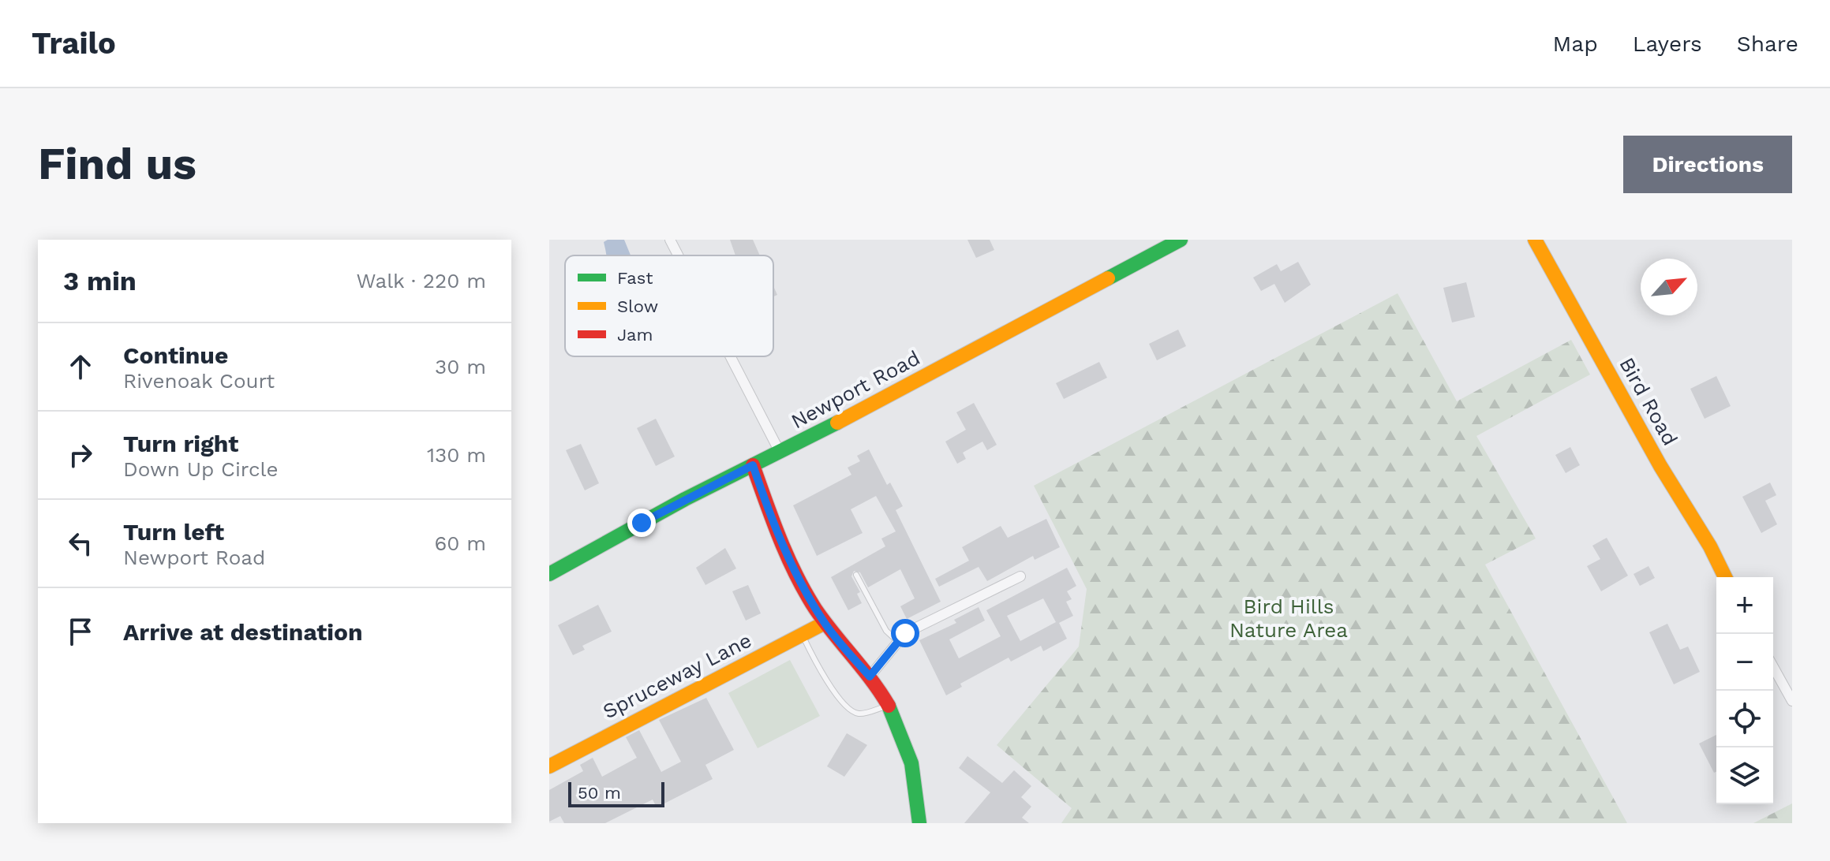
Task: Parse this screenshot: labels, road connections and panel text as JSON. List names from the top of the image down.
{
  "streets": {
    "street": ["Newport Road", "Bird Road", "Spruceway Lane"]
  },
  "parks": ["Bird Hills Nature Area"],
  "legend": ["Fast", "Slow", "Jam"],
  "scale_bar": "50 m",
  "north": "top right",
  "page": {
    "header": "Trailo",
    "nav": ["Map", "Layers", "Share"],
    "buttons": "Directions",
    "title": "Find us",
    "heading": ["3 min", "Walk · 220 m"],
    "list": [
      ["Continue", "Rivenoak Court", "30 m"],
      ["Turn right", "Down Up Circle", "130 m"],
      ["Turn left", "Newport Road", "60 m"],
      "Arrive at destination"
    ],
    "map_buttons": ["+", "−"],
    "scale": "50 m"
  }
}
